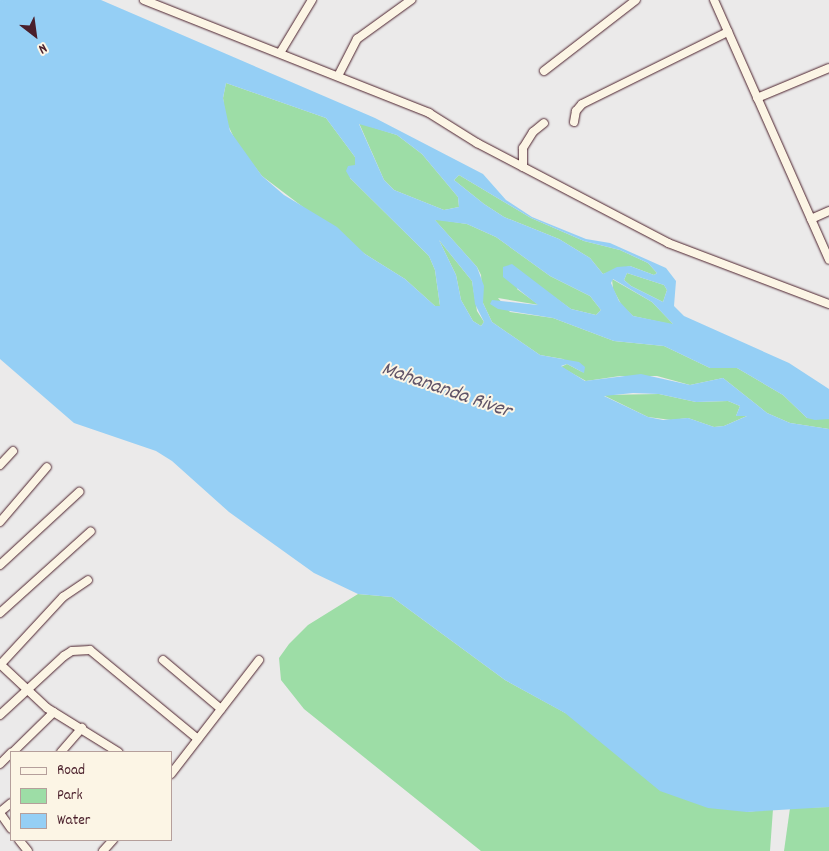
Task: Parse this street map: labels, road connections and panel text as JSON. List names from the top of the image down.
{
  "water": ["Mahananda River"],
  "legend": ["Road", "Park", "Water"],
  "north": "bottom right"
}
